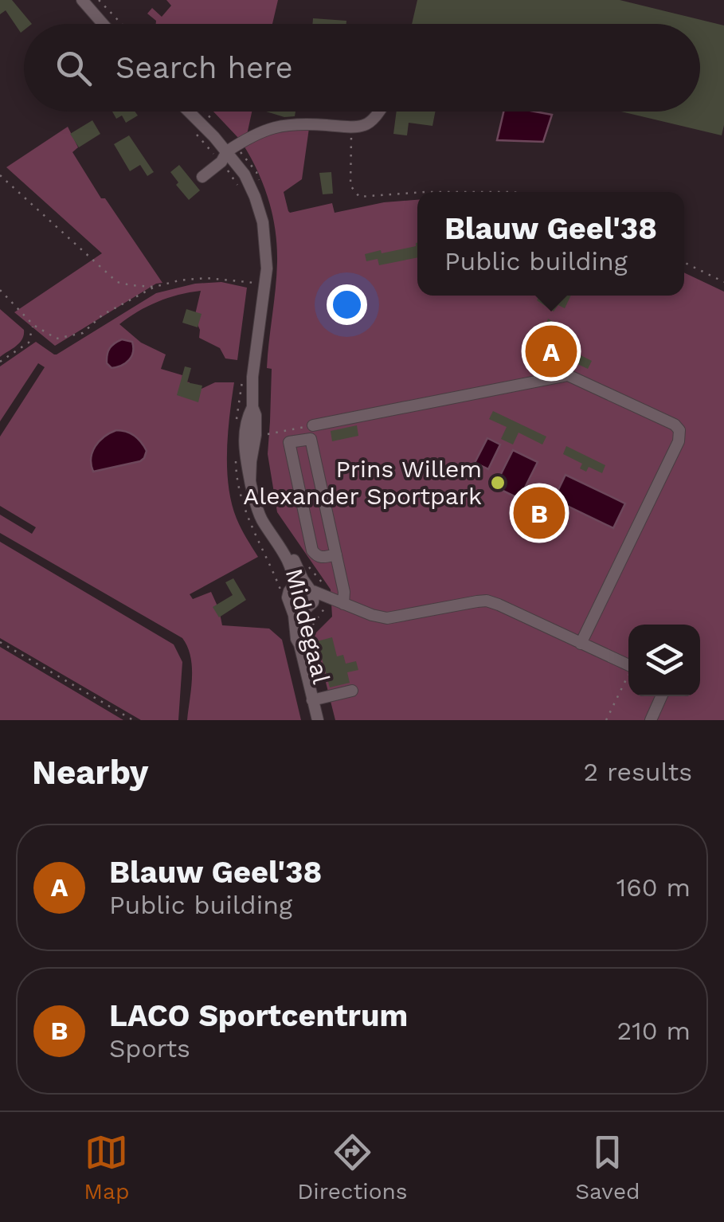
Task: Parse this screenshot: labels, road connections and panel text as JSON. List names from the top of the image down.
{
  "streets": {
    "street": ["Middegaal"]
  },
  "places": ["Prins Willem Alexander Sportpark"],
  "page": {
    "search": "Search here",
    "popup": ["Blauw Geel'38", "Public building"],
    "pins": ["A", "B"],
    "heading": ["Nearby", "2 results"],
    "list": [
      {
        "mark": "A",
        "name": "Blauw Geel'38",
        "note": "Public building",
        "value": "160 m"
      },
      {
        "mark": "B",
        "name": "LACO Sportcentrum",
        "note": "Sports",
        "value": "210 m"
      }
    ],
    "nav": ["Map", "Directions", "Saved"]
  }
}
